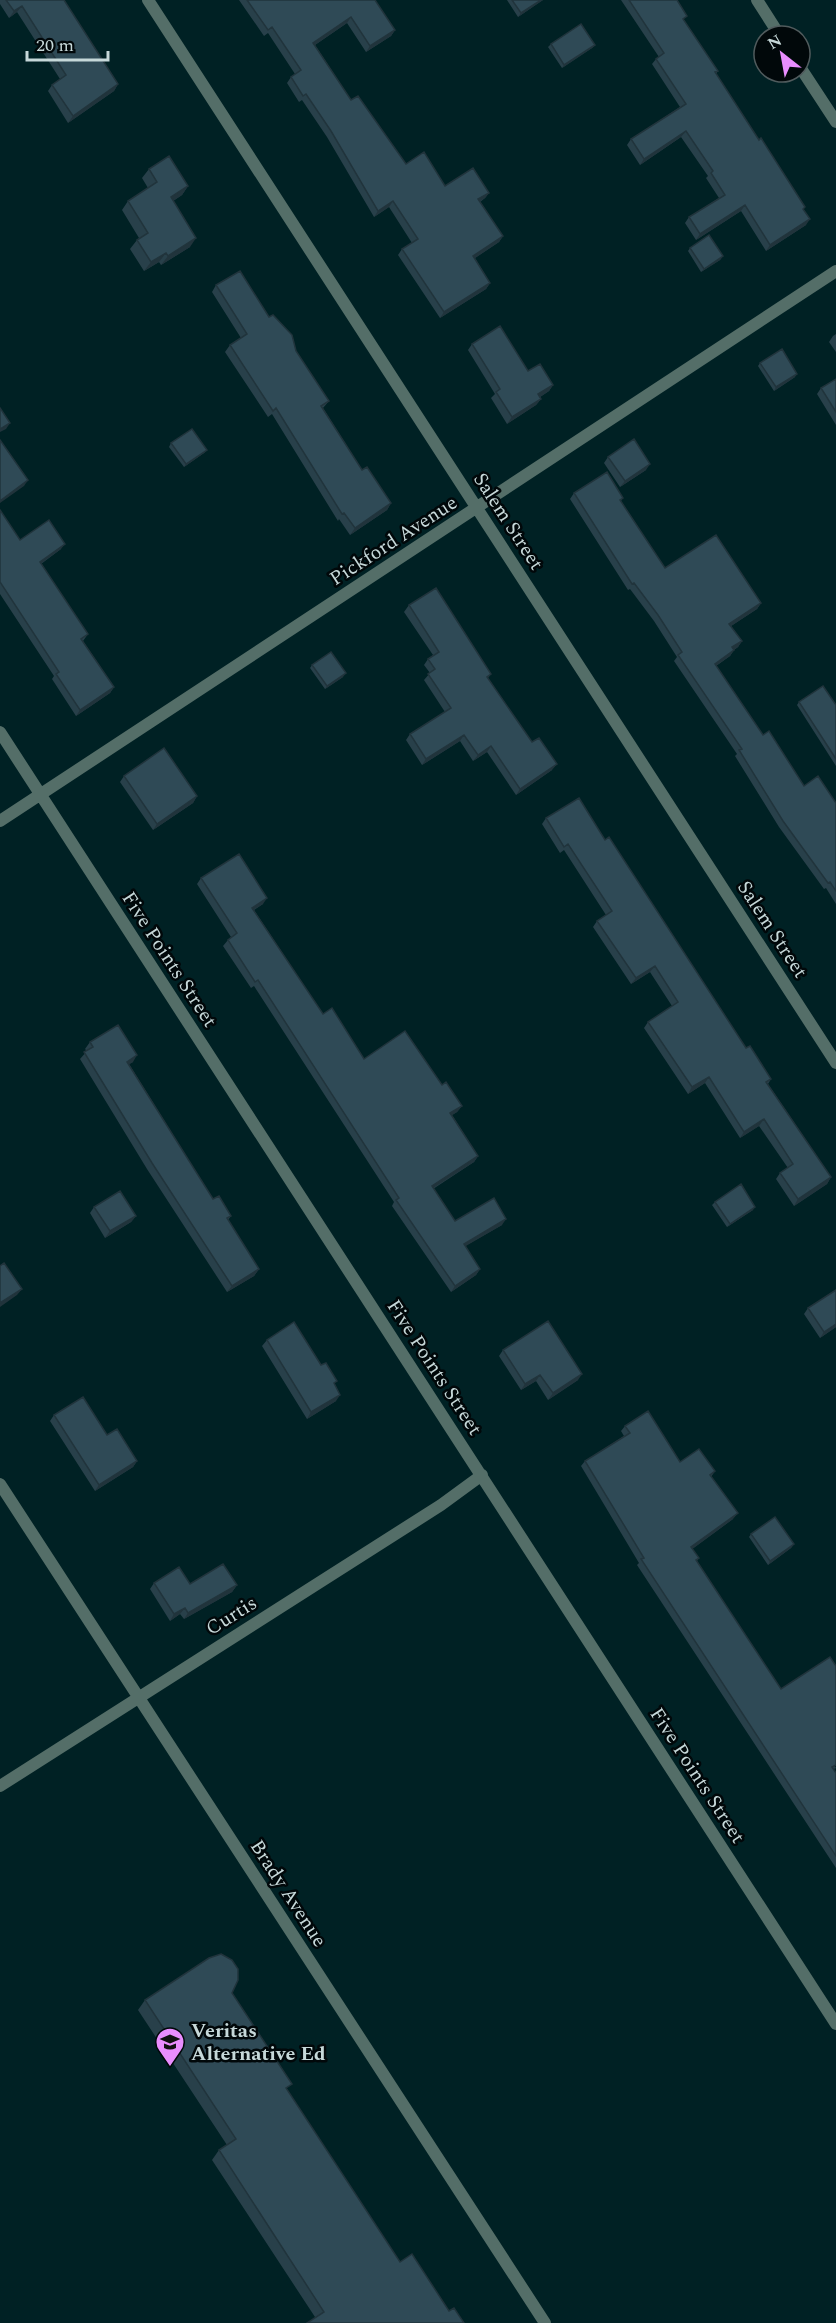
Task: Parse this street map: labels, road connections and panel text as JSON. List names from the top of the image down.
{
  "streets": {
    "street": [
      "Salem Street",
      "Pickford Avenue",
      "Five Points Street",
      "Curtis",
      "Brady Avenue"
    ]
  },
  "crossings": [
    ["Salem Street", "Pickford Avenue"],
    ["Pickford Avenue", "Five Points Street"],
    ["Five Points Street", "Curtis"],
    ["Curtis", "Brady Avenue"]
  ],
  "places": {
    "school or university": ["Veritas Alternative Ed"]
  },
  "scale_bar": "20 m",
  "north": "top left"
}
